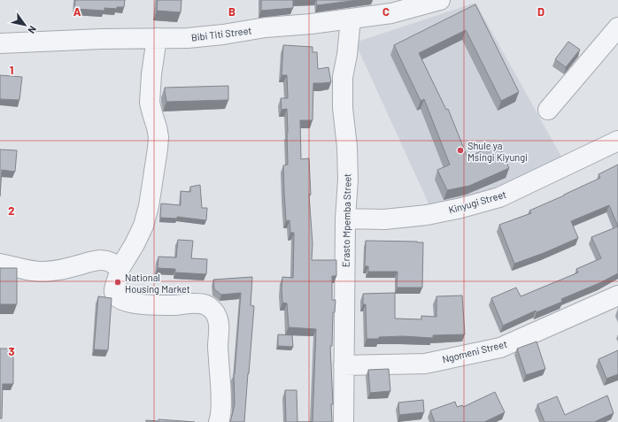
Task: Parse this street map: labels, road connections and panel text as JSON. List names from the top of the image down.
{
  "streets": {
    "street": [
      "Bibi Titi Street",
      "Kinyugi Street",
      "Erasto Mpemba Street",
      "Ngomeni Street"
    ]
  },
  "crossings": [
    ["Bibi Titi Street", "Erasto Mpemba Street"],
    ["Kinyugi Street", "Erasto Mpemba Street"],
    ["Erasto Mpemba Street", "Ngomeni Street"]
  ],
  "places": ["Shule ya Msingi Kiyungi", "National Housing Market"],
  "north": "bottom right",
  "grid": {
    "columns": [
      "A",
      "B",
      "C",
      "D"
    ],
    "rows": ["1", "2", "3"]
  }
}
